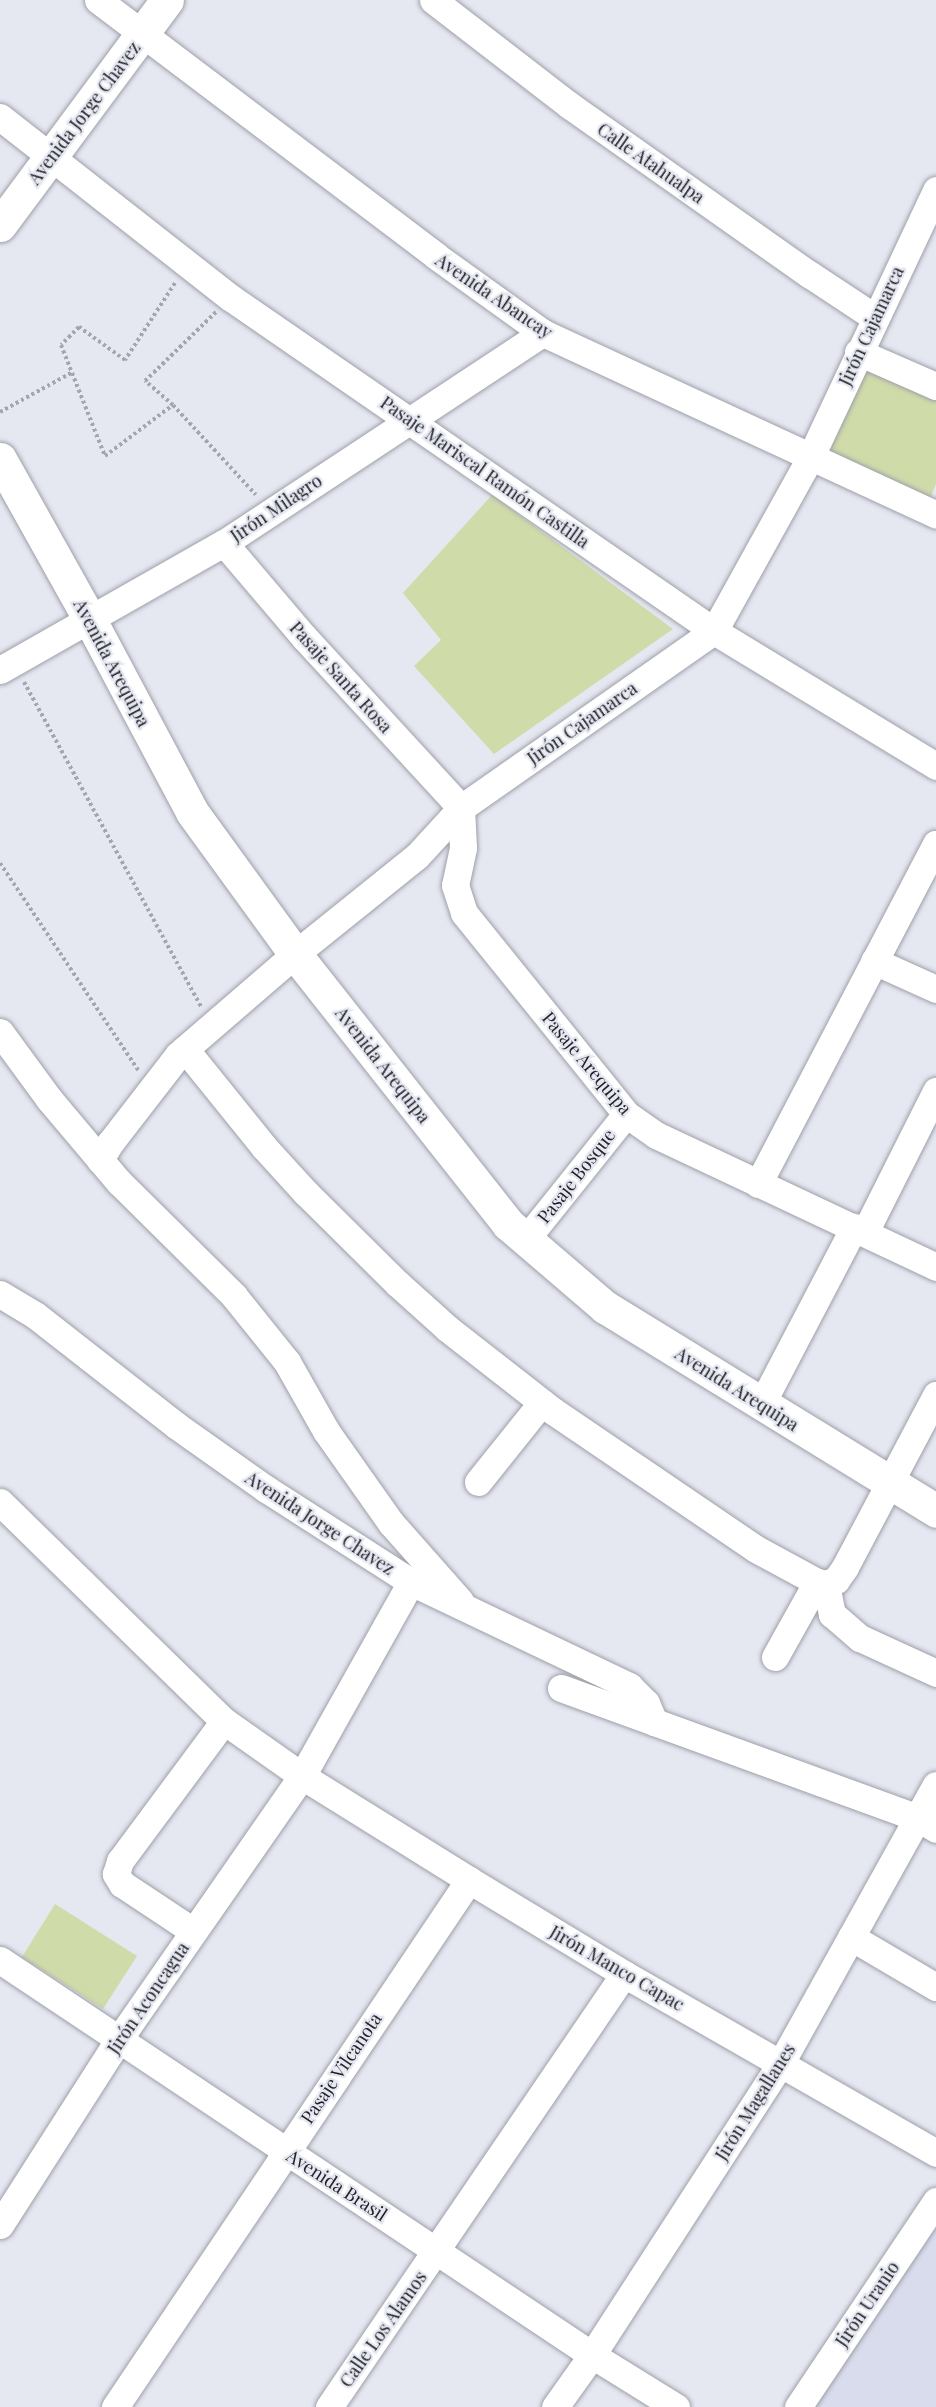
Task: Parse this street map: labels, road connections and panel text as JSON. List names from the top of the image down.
{
  "streets": {
    "main road": ["Avenida Jorge Chavez", "Avenida Arequipa"],
    "street": [
      "Calle Atahualpa",
      "Avenida Abancay",
      "Jirón Cajamarca",
      "Pasaje Mariscal Ramón Castilla",
      "Jirón Milagro",
      "Pasaje Santa Rosa",
      "Pasaje Arequipa",
      "Pasaje Bosque",
      "Jirón Manco Capac",
      "Jirón Aconcagua",
      "Pasaje Vilcanota",
      "Jirón Magallanes",
      "Avenida Brasil",
      "Jirón Uranio",
      "Calle Los Alamos"
    ]
  },
  "crossings": [
    ["Avenida Jorge Chavez", "Avenida Abancay"],
    ["Avenida Jorge Chavez", "Pasaje Mariscal Ramón Castilla"],
    ["Avenida Jorge Chavez", "Jirón Aconcagua"],
    ["Calle Atahualpa", "Jirón Cajamarca"],
    ["Avenida Abancay", "Jirón Cajamarca"],
    ["Avenida Abancay", "Jirón Milagro"],
    ["Jirón Cajamarca", "Pasaje Mariscal Ramón Castilla"],
    ["Jirón Cajamarca", "Avenida Arequipa"],
    ["Jirón Cajamarca", "Pasaje Santa Rosa"],
    ["Jirón Cajamarca", "Pasaje Arequipa"],
    ["Pasaje Mariscal Ramón Castilla", "Jirón Milagro"],
    ["Jirón Milagro", "Avenida Arequipa"],
    ["Jirón Milagro", "Pasaje Santa Rosa"],
    ["Avenida Arequipa", "Pasaje Bosque"],
    ["Pasaje Santa Rosa", "Pasaje Arequipa"],
    ["Pasaje Arequipa", "Pasaje Bosque"],
    ["Jirón Manco Capac", "Jirón Aconcagua"],
    ["Jirón Manco Capac", "Pasaje Vilcanota"],
    ["Jirón Manco Capac", "Jirón Magallanes"],
    ["Jirón Manco Capac", "Calle Los Alamos"],
    ["Jirón Aconcagua", "Avenida Brasil"],
    ["Pasaje Vilcanota", "Avenida Brasil"],
    ["Jirón Magallanes", "Avenida Brasil"],
    ["Avenida Brasil", "Calle Los Alamos"]
  ]
}
